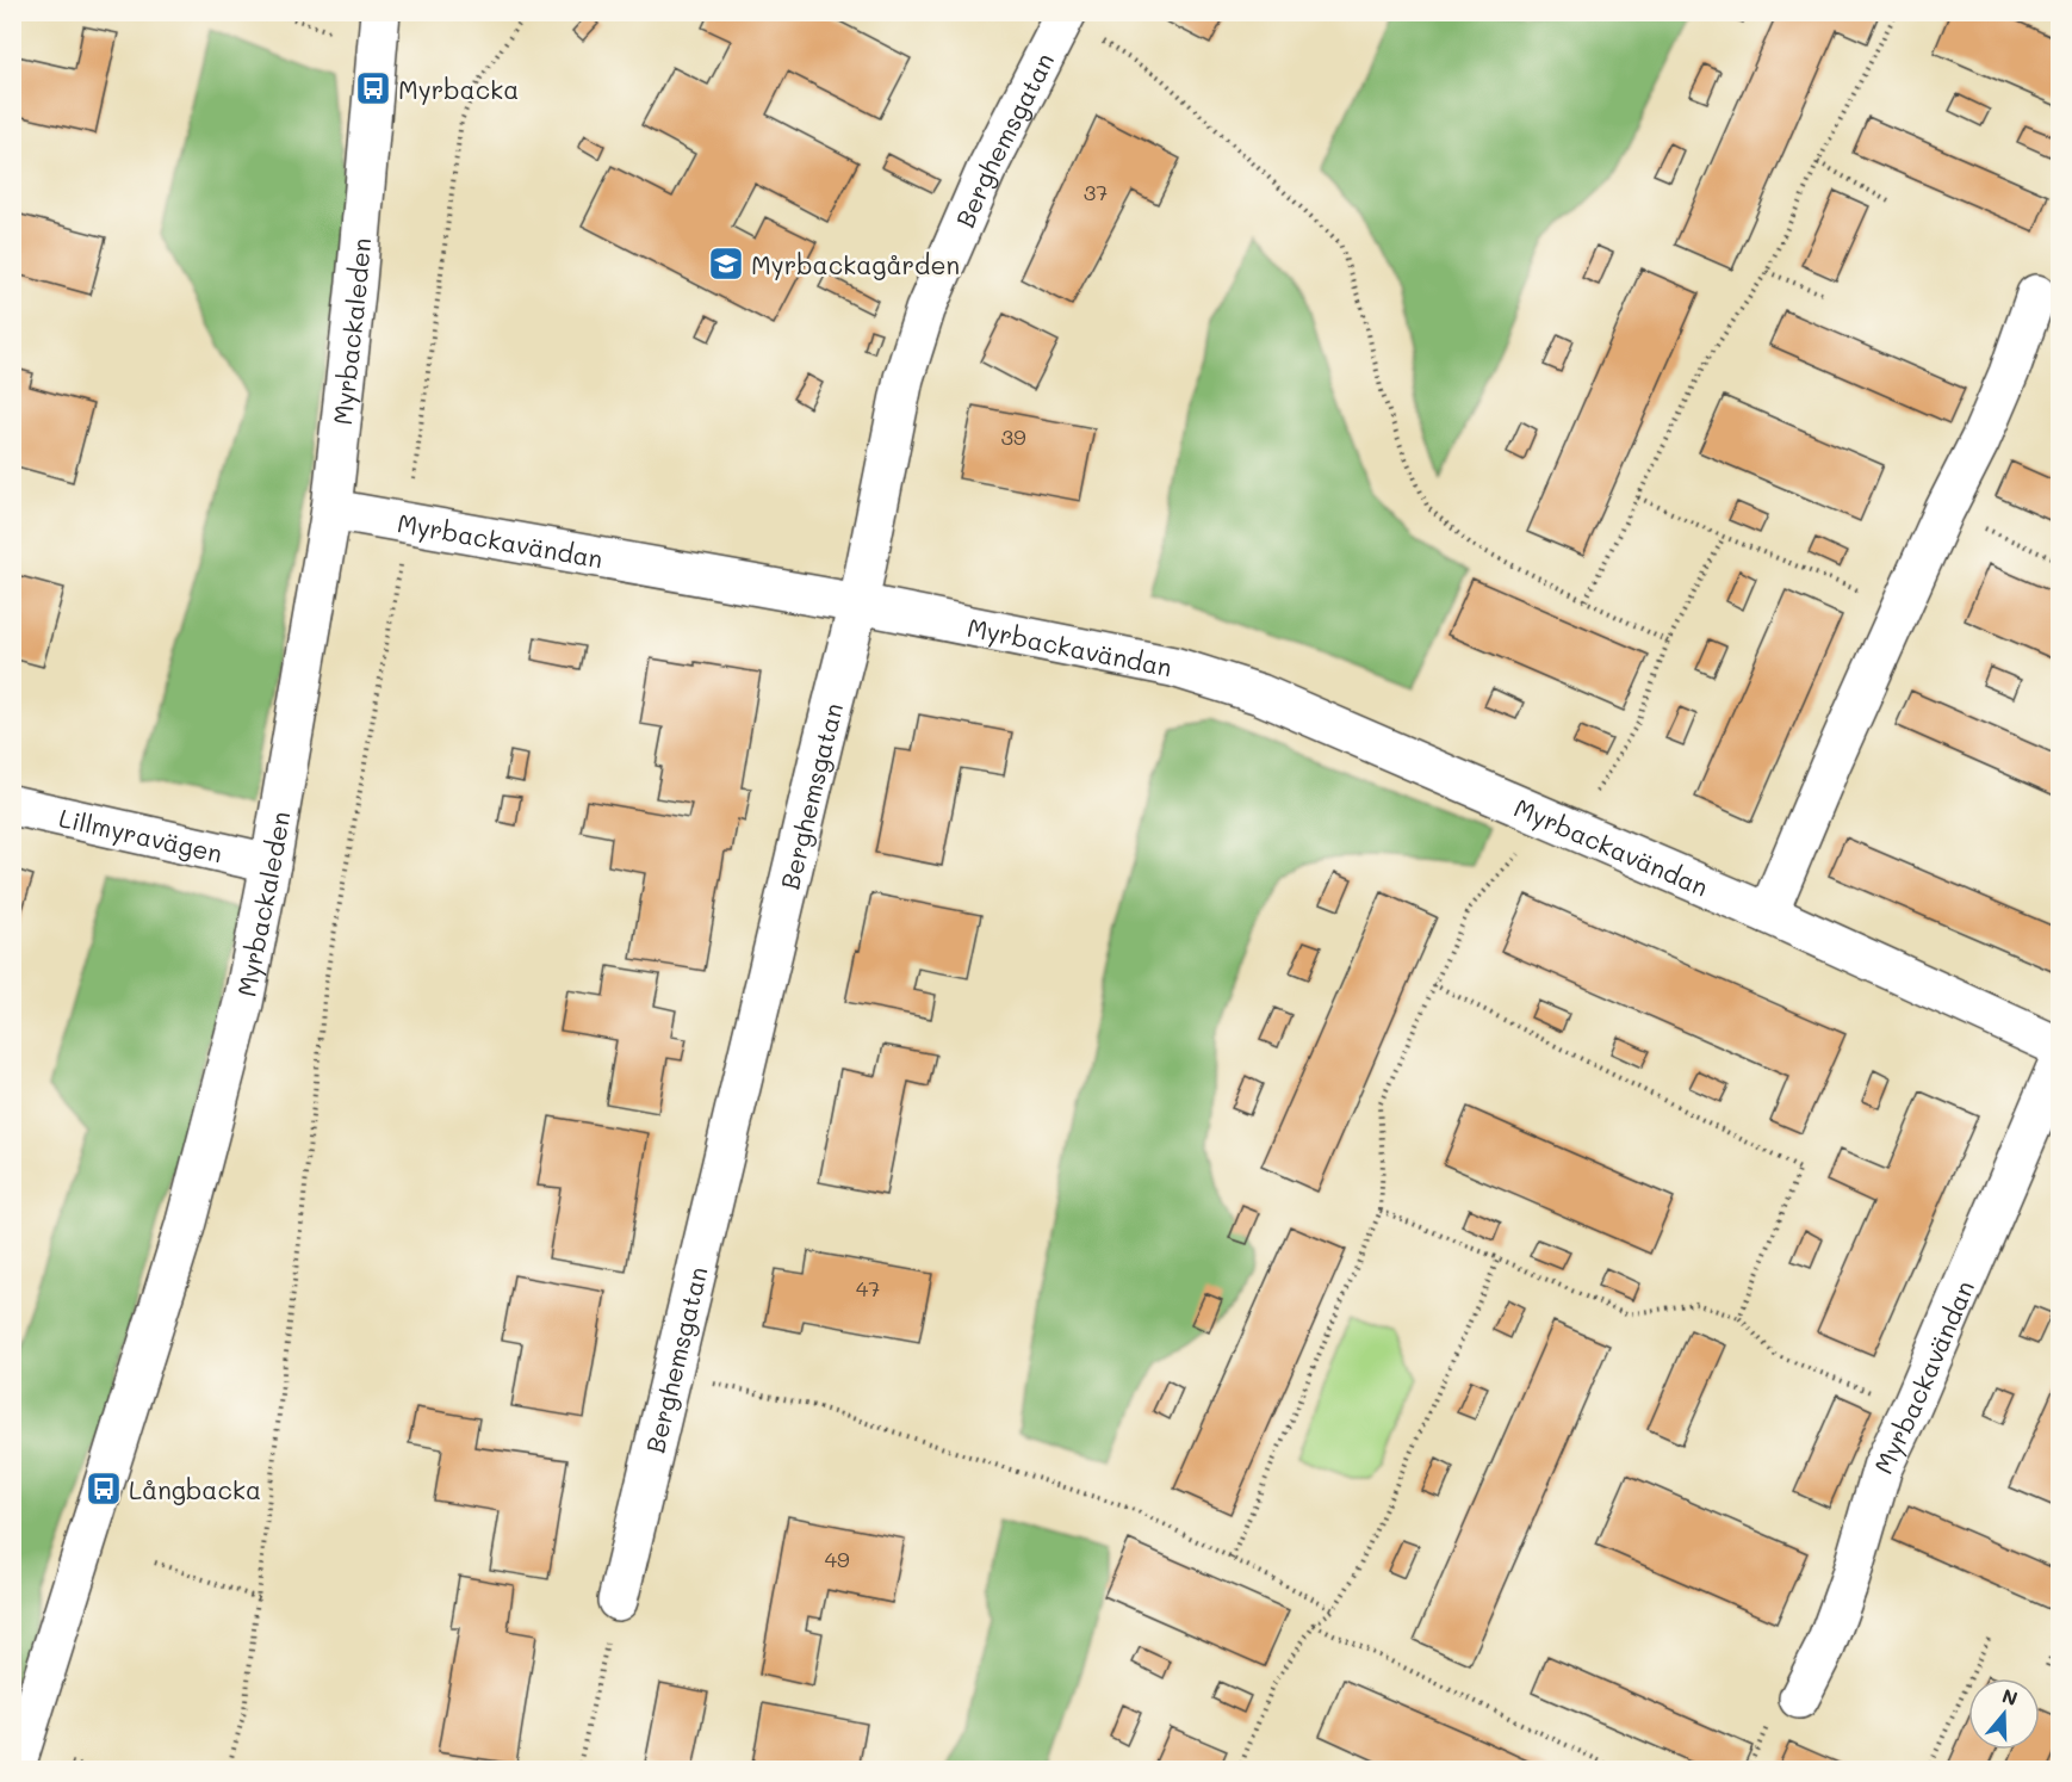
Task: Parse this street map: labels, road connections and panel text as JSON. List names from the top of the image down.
{
  "streets": {
    "street": [
      "Berghemsgatan",
      "Myrbackaleden",
      "Myrbackavändan",
      "Lillmyravägen"
    ]
  },
  "crossings": [
    ["Berghemsgatan", "Myrbackavändan"],
    ["Myrbackaleden", "Myrbackavändan"],
    ["Myrbackaleden", "Lillmyravägen"]
  ],
  "places": {
    "bus stop": ["Myrbacka", "Långbacka"],
    "school or university": ["Myrbackagården"]
  },
  "house_numbers": [
    "37",
    "39",
    "47",
    "49"
  ],
  "north": "top"
}
